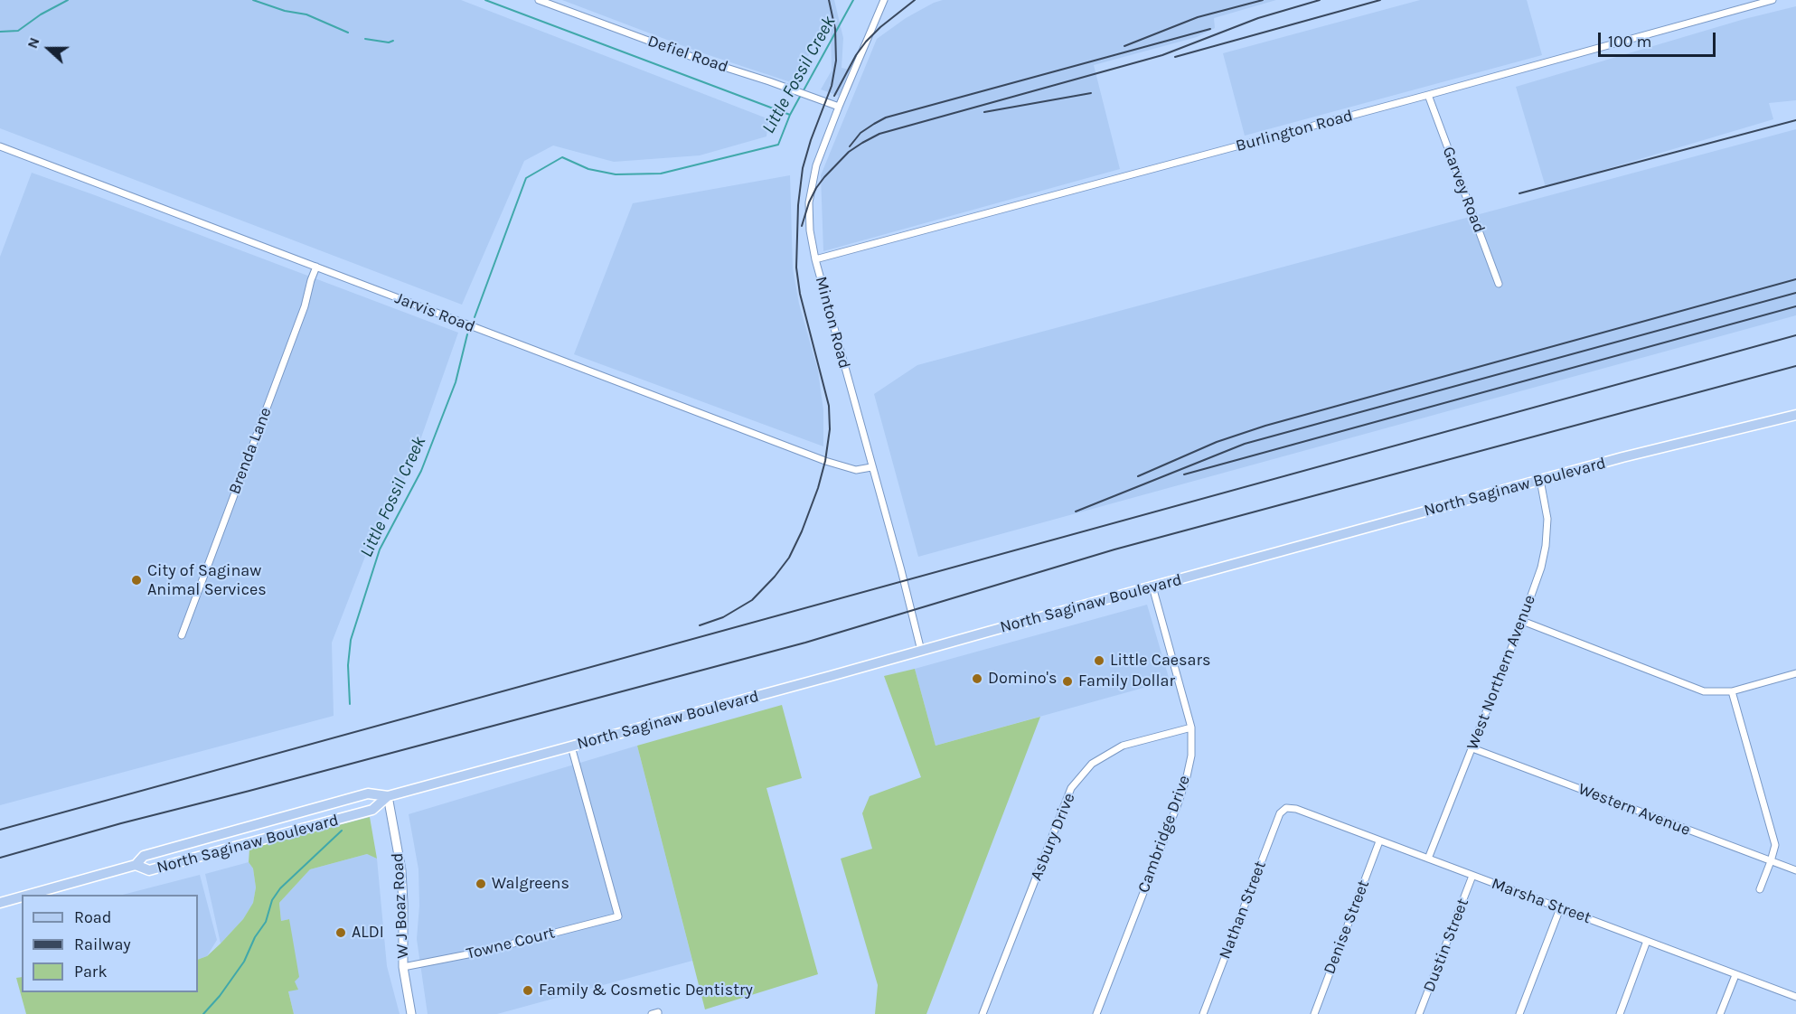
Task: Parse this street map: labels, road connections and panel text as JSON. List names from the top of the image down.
{
  "streets": {
    "main road": ["North Saginaw Boulevard", "W J Boaz Road"],
    "street": [
      "Defiel Road",
      "Burlington Road",
      "Garvey Road",
      "Jarvis Road",
      "Minton Road",
      "Brenda Lane",
      "West Northern Avenue",
      "Western Avenue",
      "Cambridge Drive",
      "Asbury Drive",
      "Marsha Street",
      "Nathan Street",
      "Denise Street",
      "Towne Court",
      "Dustin Street"
    ]
  },
  "crossings": [
    ["Defiel Road", "Minton Road"],
    ["Burlington Road", "Garvey Road"],
    ["Burlington Road", "Minton Road"],
    ["Jarvis Road", "Minton Road"],
    ["Jarvis Road", "Brenda Lane"],
    ["Minton Road", "North Saginaw Boulevard"],
    ["North Saginaw Boulevard", "West Northern Avenue"],
    ["North Saginaw Boulevard", "Cambridge Drive"],
    ["North Saginaw Boulevard", "W J Boaz Road"],
    ["North Saginaw Boulevard", "Towne Court"],
    ["West Northern Avenue", "Western Avenue"],
    ["West Northern Avenue", "Marsha Street"],
    ["Cambridge Drive", "Asbury Drive"],
    ["Marsha Street", "Nathan Street"],
    ["Marsha Street", "Denise Street"],
    ["Marsha Street", "Dustin Street"],
    ["W J Boaz Road", "Towne Court"]
  ],
  "water": ["Little Fossil Creek"],
  "places": [
    "City of Saginaw Animal Services",
    "Little Caesars",
    "Domino's",
    "Family Dollar",
    "Walgreens",
    "ALDI",
    "Family & Cosmetic Dentistry"
  ],
  "legend": ["Road", "Railway", "Park"],
  "scale_bar": "100 m",
  "north": "left"
}
